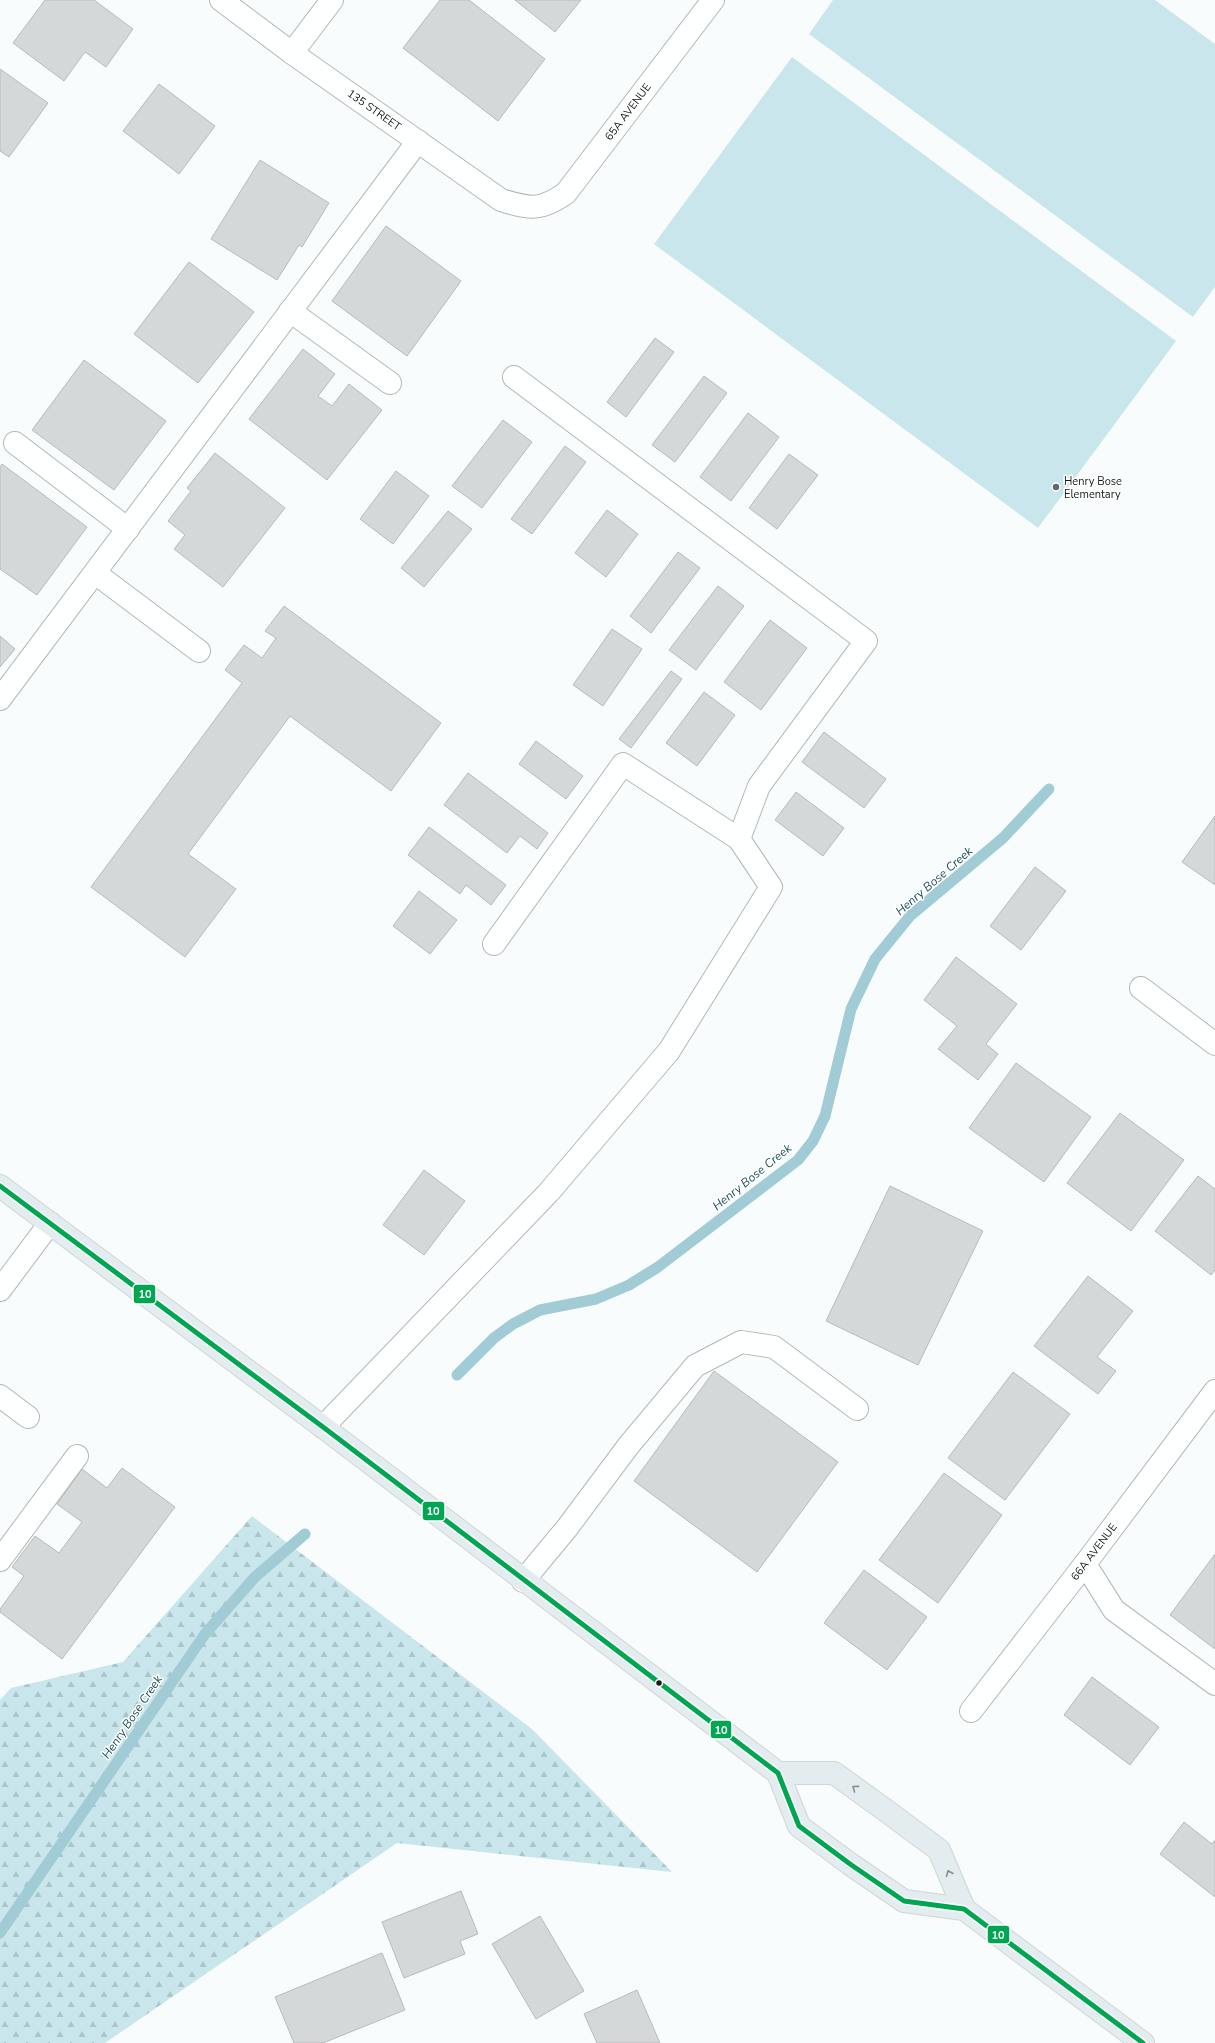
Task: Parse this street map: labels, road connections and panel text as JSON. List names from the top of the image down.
{
  "streets": {
    "street": ["135 STREET", "65A AVENUE", "66A AVENUE"]
  },
  "crossings": [
    ["135 STREET", "65A AVENUE"]
  ],
  "water": ["Henry Bose Creek"],
  "places": ["Henry Bose Elementary"],
  "lines": ["transit line 10"]
}
